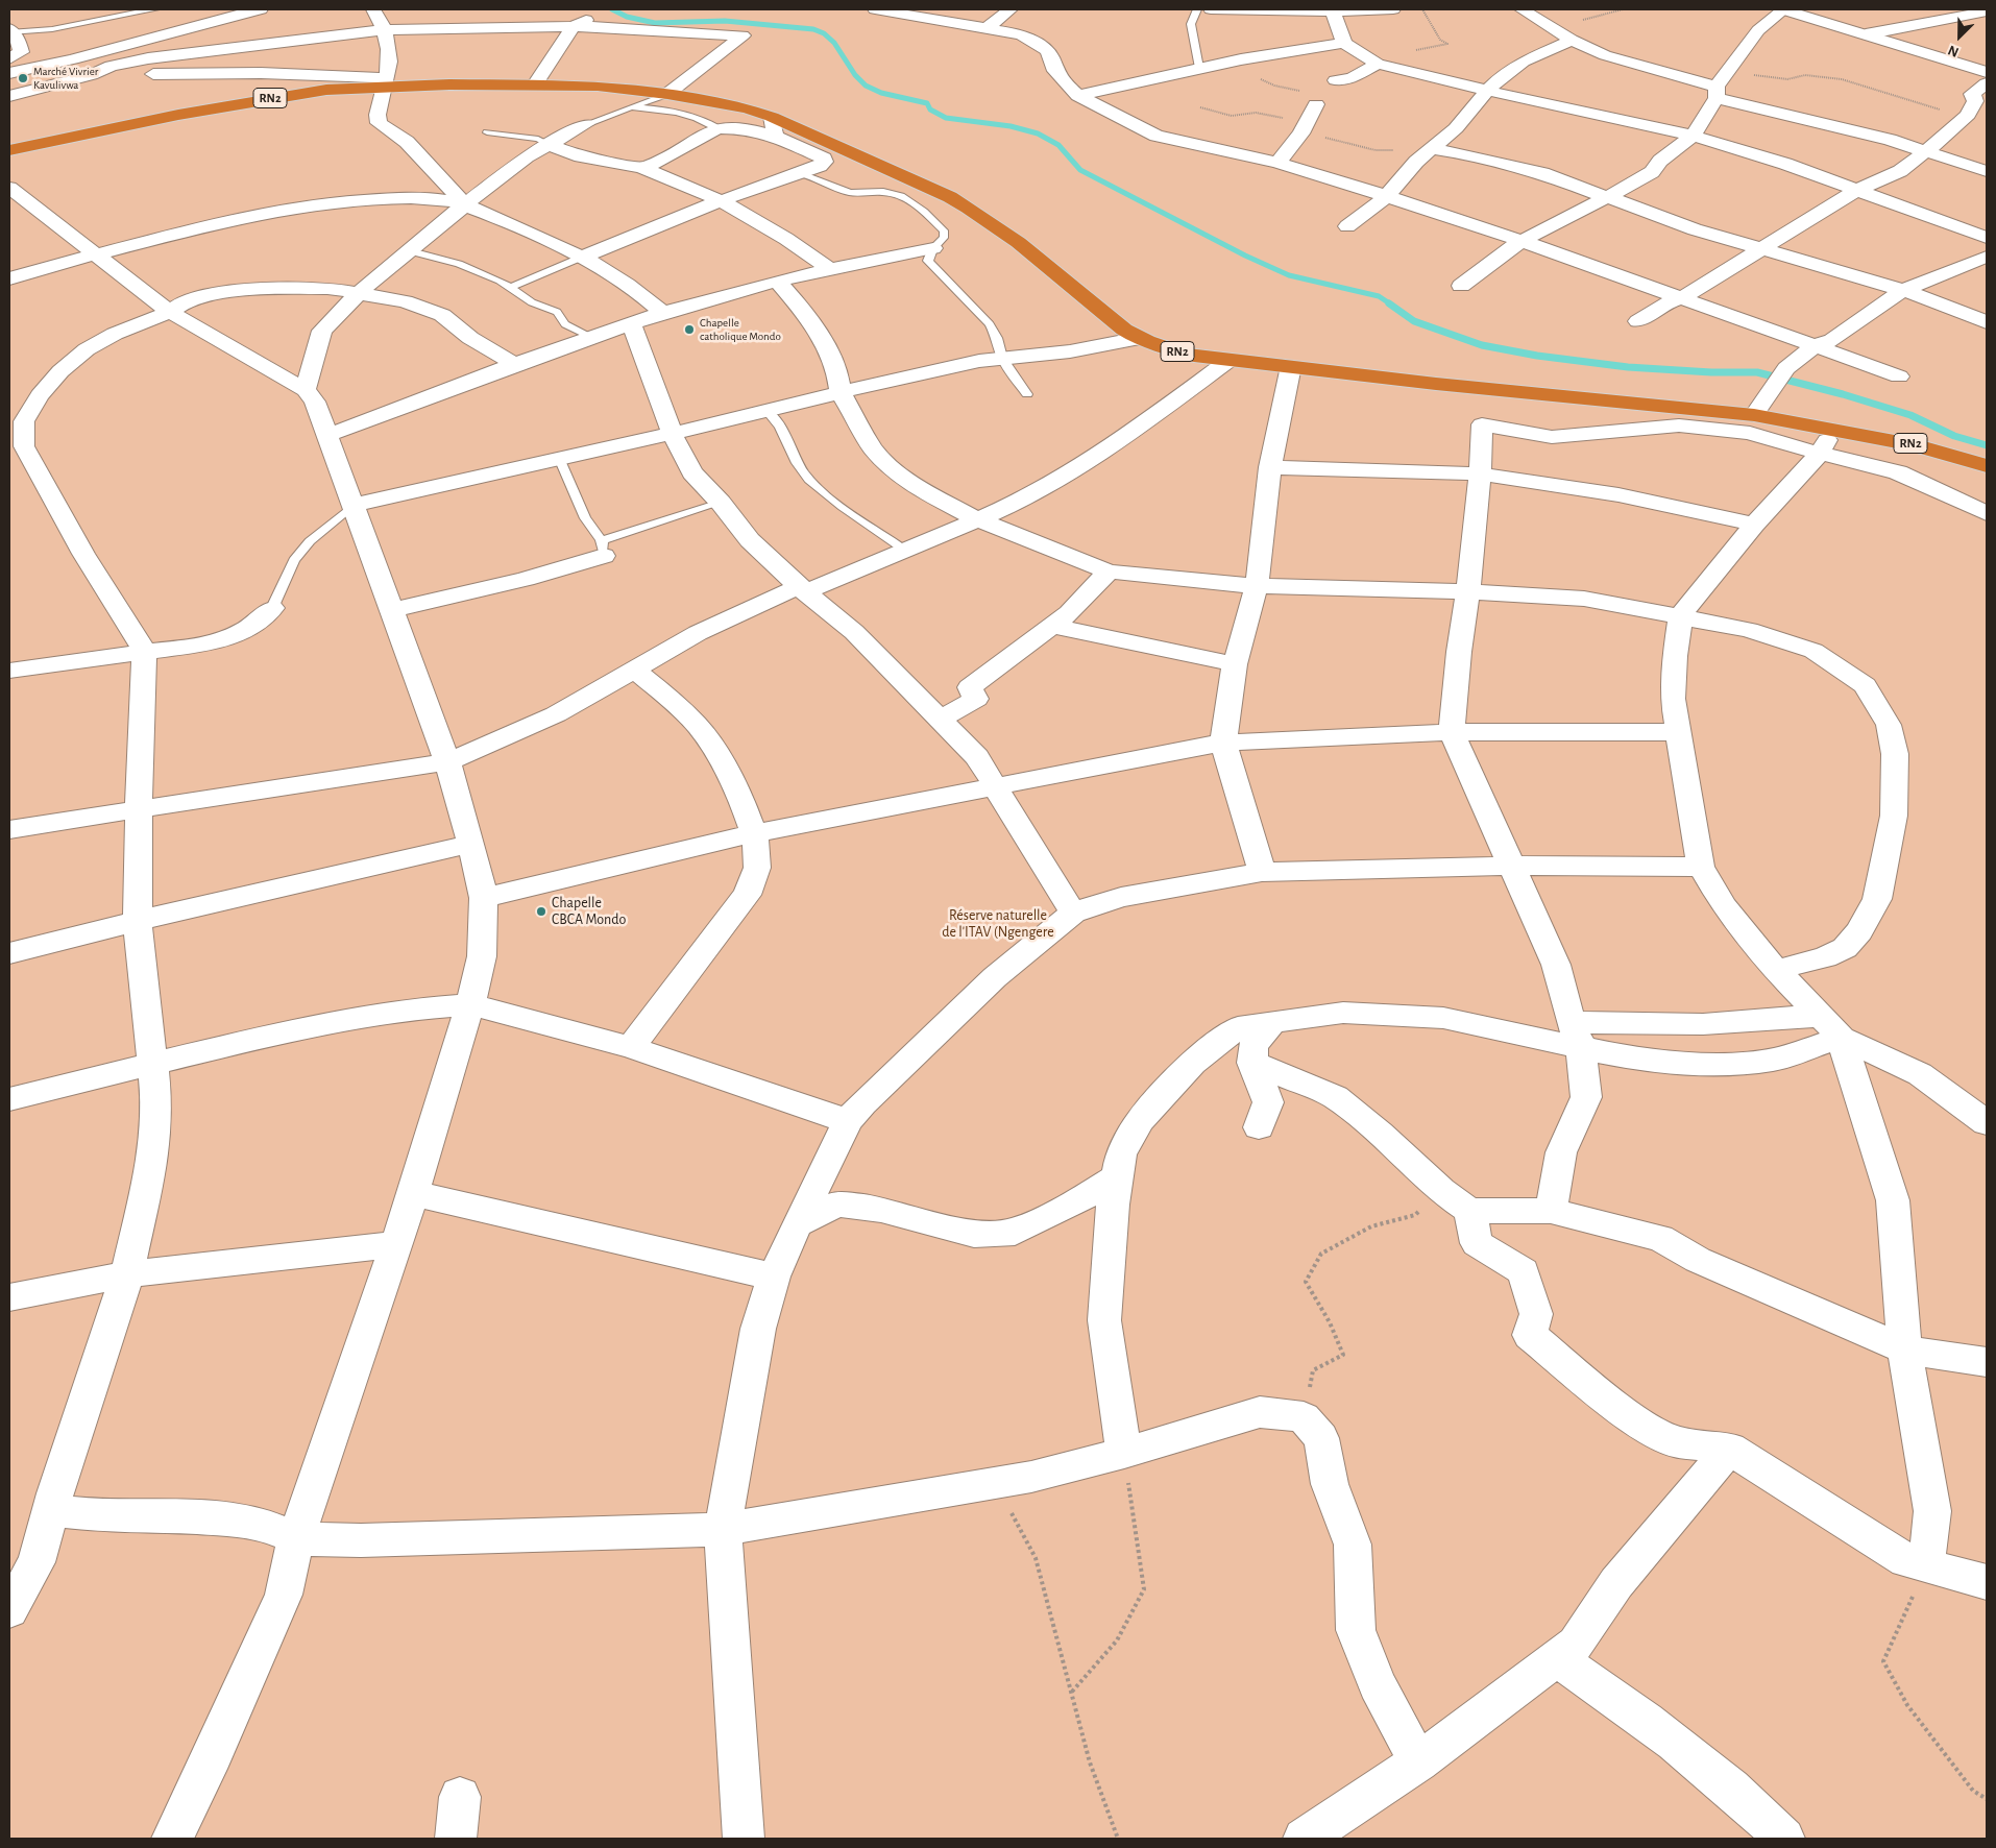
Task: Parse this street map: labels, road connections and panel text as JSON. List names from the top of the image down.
{
  "streets": {
    "highway": ["RN2"]
  },
  "parks": ["Réserve naturelle de l'ITAV (Ngengere"],
  "places": ["Marché Vivrier Kavulivwa", "Chapelle catholique Mondo", "Chapelle CBCA Mondo"],
  "north": "bottom left"
}
